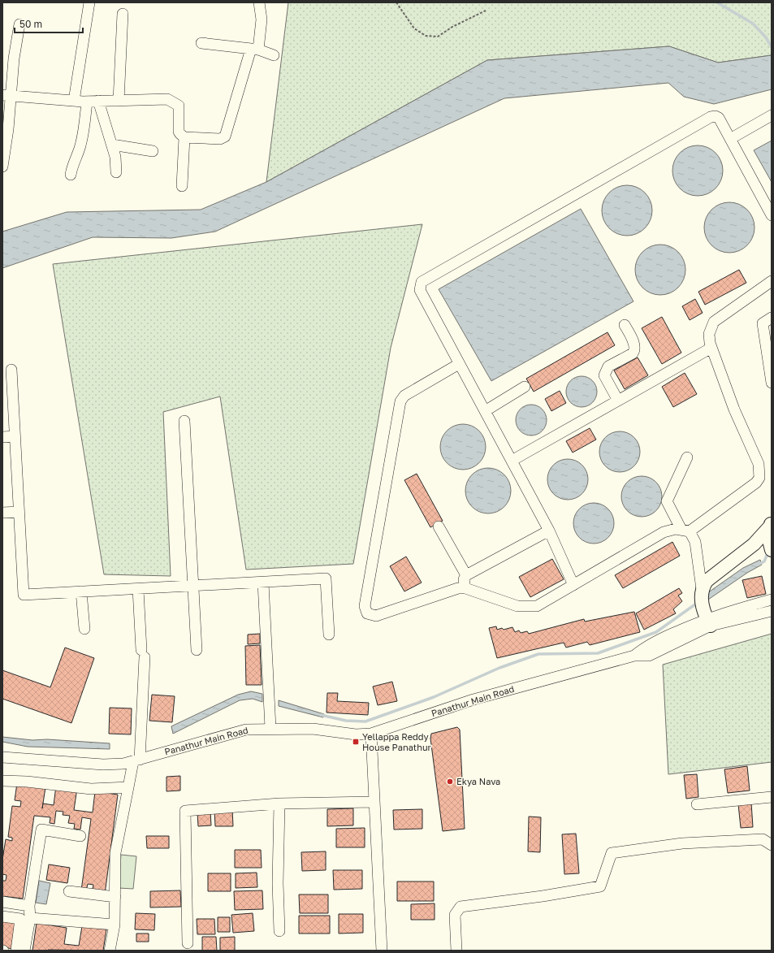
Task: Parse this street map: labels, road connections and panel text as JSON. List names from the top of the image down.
{
  "streets": {
    "street": ["Panathur Main Road"]
  },
  "places": {
    "transit": ["Yellappa Reddy House Panathur"],
    "other": ["Ekya Nava"]
  },
  "scale_bar": "50 m"
}
